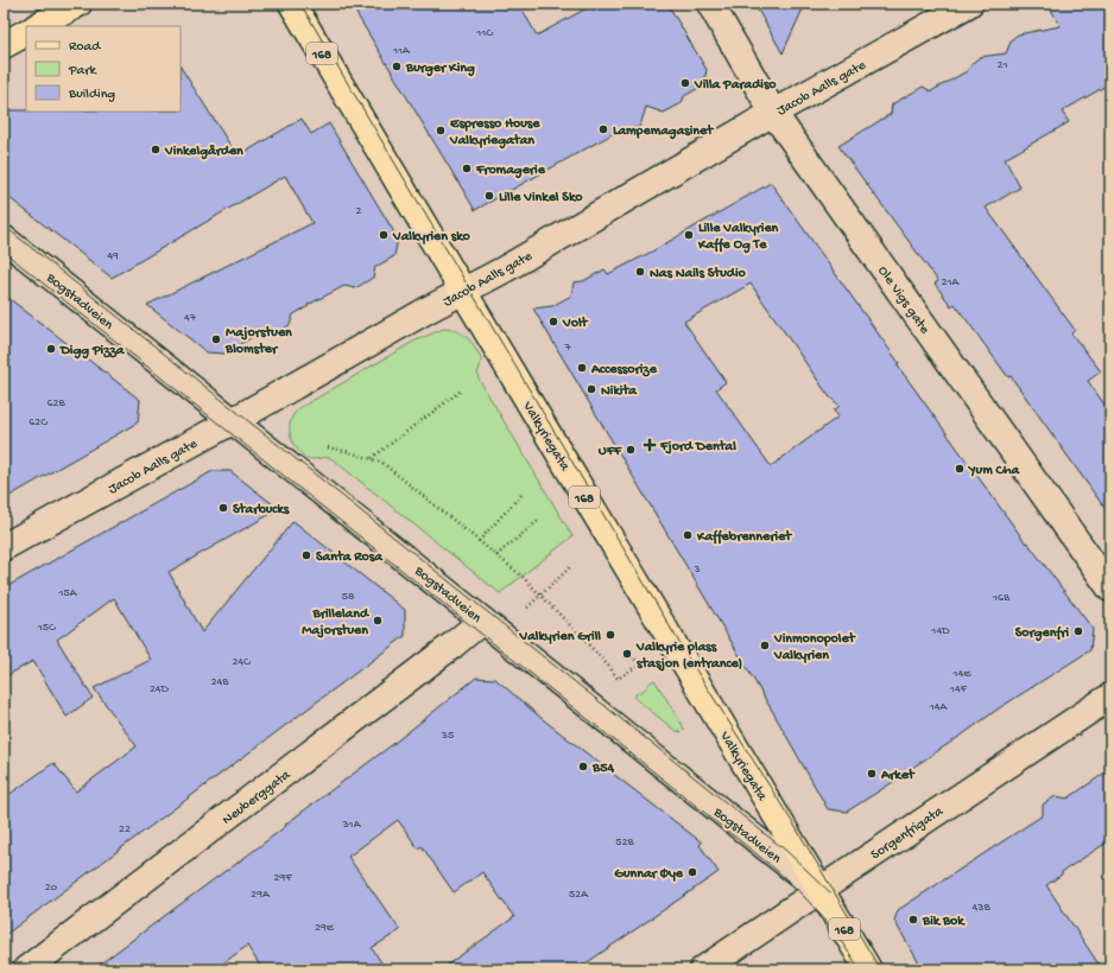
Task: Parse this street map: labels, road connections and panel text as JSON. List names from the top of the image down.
{
  "streets": {
    "main road": ["168", "Bogstadveien", "Valkyriegata"],
    "street": [
      "Jacob Aalls gate",
      "Ole Vigs gate",
      "Neuberggata",
      "Sorgenfrigata"
    ]
  },
  "crossings": [
    ["Jacob Aalls gate", "Ole Vigs gate"],
    ["Jacob Aalls gate", "Bogstadveien"],
    ["Jacob Aalls gate", "Valkyriegata"],
    ["Bogstadveien", "Valkyriegata"],
    ["Bogstadveien", "Neuberggata"],
    ["Bogstadveien", "Sorgenfrigata"],
    ["Valkyriegata", "Sorgenfrigata"]
  ],
  "places": {
    "other": [
      "Burger King",
      "Villa Paradiso",
      "Lampemagasinet",
      "Espresso House Valkyriegatan",
      "Vinkelgården",
      "Fromagerie",
      "Lille Vinkel Sko",
      "Valkyrien sko",
      "Lille Valkyrien Kaffe Og Te",
      "Nas Nails Studio",
      "Volt",
      "Majorstuen Blomster",
      "Digg Pizza",
      "Accessorize",
      "Nikita",
      "UFF",
      "Yum Cha",
      "Starbucks",
      "Kaffebrenneriet",
      "Santa Rosa",
      "Brilleland Majorstuen",
      "Sorgenfri",
      "Valkyrien Grill",
      "Vinmonopolet Valkyrien",
      "Valkyrie plass stasjon (entrance)",
      "B54",
      "Arket",
      "Gunnar Øye",
      "Bik Bok"
    ],
    "health": ["Fjord Dental"]
  },
  "house_numbers": [
    "11C",
    "11A",
    "21",
    "2",
    "49",
    "21A",
    "47",
    "7",
    "62B",
    "62C",
    "3",
    "15A",
    "58",
    "16B",
    "15C",
    "14D",
    "24C",
    "14E",
    "24B",
    "24D",
    "14F",
    "14A",
    "35",
    "31A",
    "22",
    "52B",
    "29F",
    "20",
    "29A",
    "52A",
    "43B",
    "29E"
  ],
  "legend": ["Road", "Park", "Building"]
}
